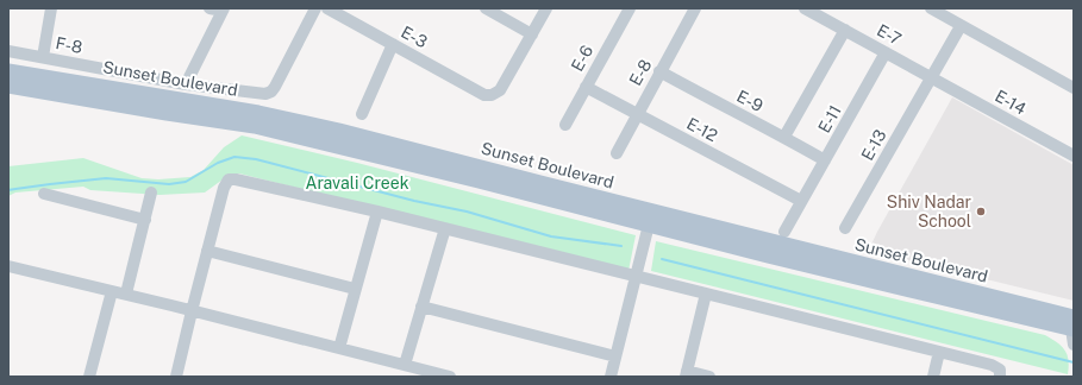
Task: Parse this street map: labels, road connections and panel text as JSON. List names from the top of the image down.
{
  "streets": {
    "main road": ["Sunset Boulevard"],
    "street": [
      "E-7",
      "E-3",
      "F-8",
      "E-6",
      "E-8",
      "E-9",
      "E-14",
      "E-11",
      "E-12",
      "E-13"
    ]
  },
  "crossings": [
    ["E-7", "E-14"],
    ["E-7", "E-11"],
    ["E-7", "E-13"],
    ["E-6", "E-12"],
    ["E-8", "E-9"],
    ["E-8", "E-12"],
    ["E-9", "E-11"],
    ["E-14", "E-13"],
    ["E-11", "E-12"]
  ],
  "parks": ["Aravali Creek"],
  "places": ["Shiv Nadar School"]
}
